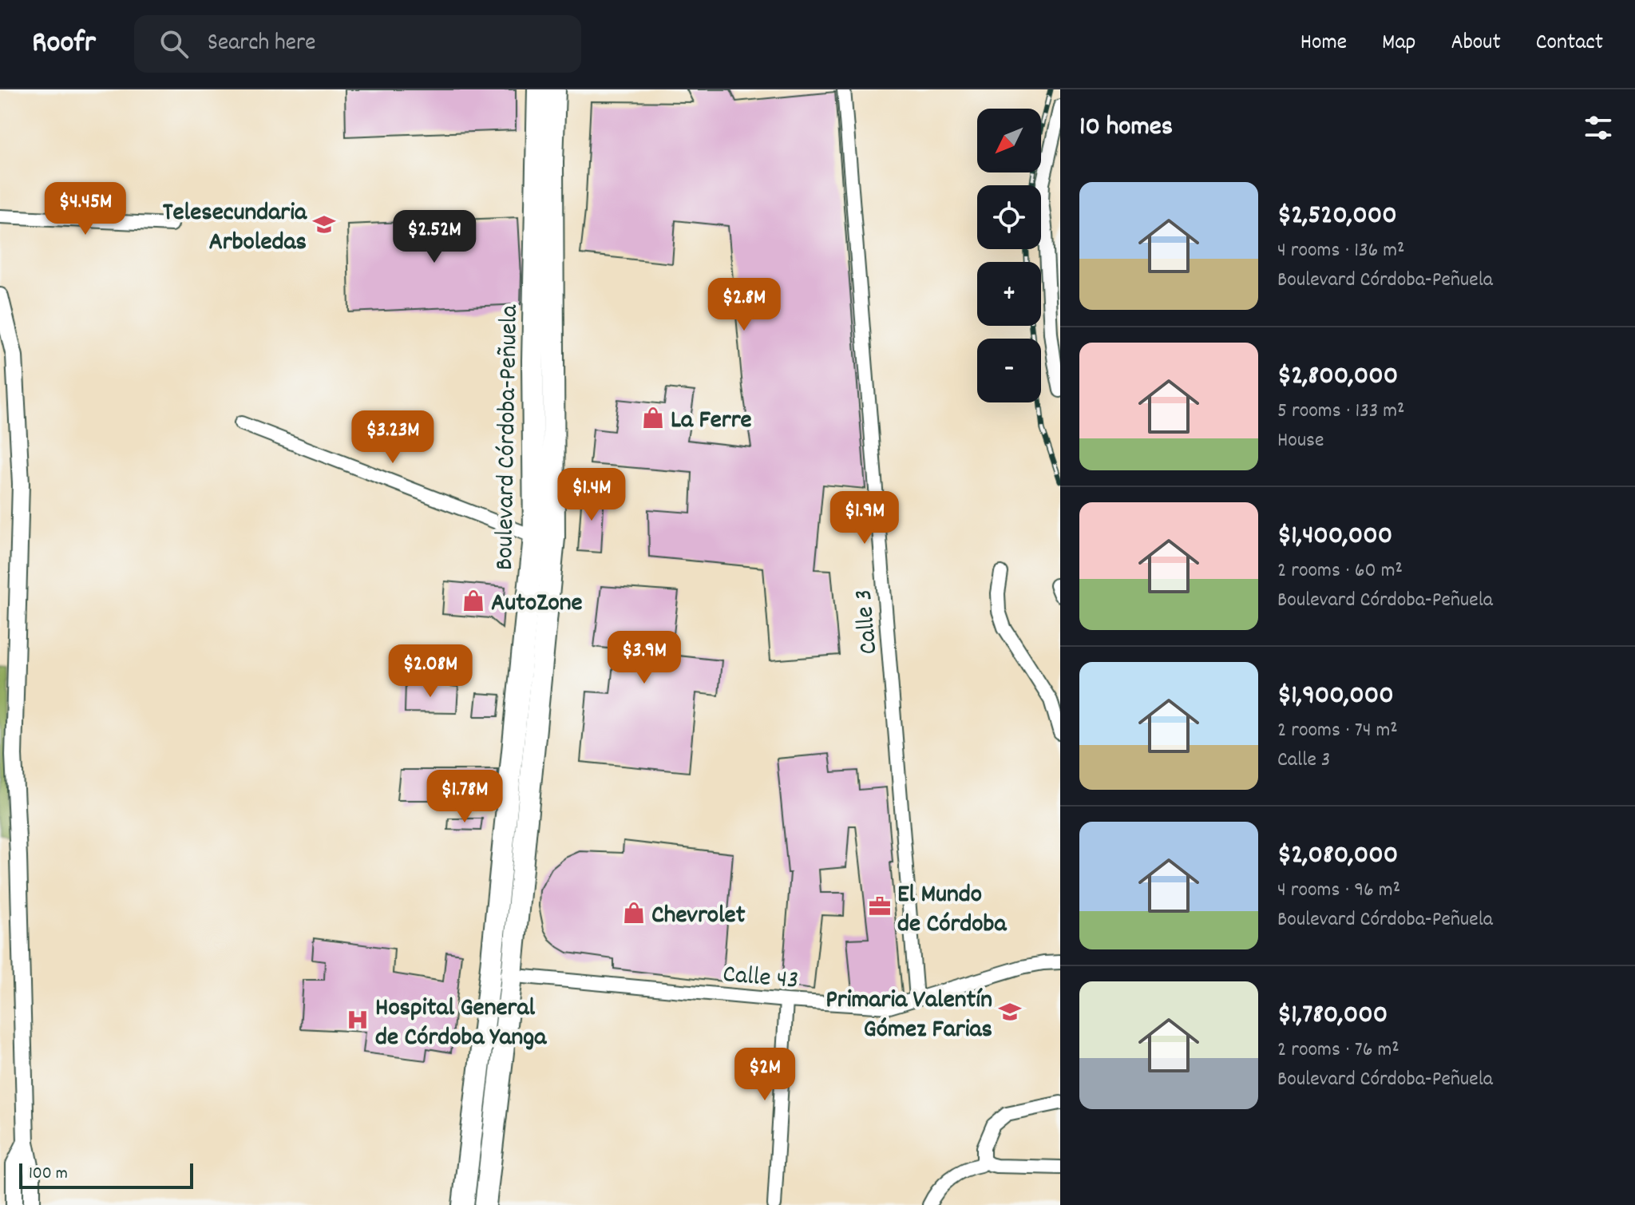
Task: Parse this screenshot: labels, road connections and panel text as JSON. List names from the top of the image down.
{
  "streets": {
    "main road": ["Boulevard Córdoba-Peñuela"],
    "street": ["Calle 3", "Calle 43"]
  },
  "crossings": [
    ["Boulevard Córdoba-Peñuela", "Calle 43"],
    ["Calle 3", "Calle 43"]
  ],
  "places": {
    "school or university": ["Telesecundaria Arboledas", "Primaria Valentín Gómez Farias"],
    "shop": ["La Ferre", "AutoZone", "Chevrolet"],
    "office": ["El Mundo de Córdoba"],
    "hospital": ["Hospital General de Córdoba Yanga"]
  },
  "scale_bar": "100 m",
  "north": "bottom left",
  "page": {
    "header": "Roofr",
    "search": "Search here",
    "nav": [
      "Home",
      "Map",
      "About",
      "Contact"
    ],
    "heading": "10 homes",
    "map_buttons": ["+", "−"],
    "list": [
      {
        "name": "$2,520,000",
        "note": "4 rooms · 136 m² · Boulevard Córdoba-Peñuela"
      },
      {
        "name": "$2,800,000",
        "note": "5 rooms · 133 m² · House"
      },
      {
        "name": "$1,400,000",
        "note": "2 rooms · 60 m² · Boulevard Córdoba-Peñuela"
      },
      {
        "name": "$1,900,000",
        "note": "2 rooms · 74 m² · Calle 3"
      },
      {
        "name": "$2,080,000",
        "note": "4 rooms · 96 m² · Boulevard Córdoba-Peñuela"
      },
      {
        "name": "$1,780,000",
        "note": "2 rooms · 76 m² · Boulevard Córdoba-Peñuela"
      }
    ],
    "price": [
      "$4.45M",
      "$2.52M",
      "$2.8M",
      "$3.23M",
      "$1.4M",
      "$1.9M",
      "$3.9M",
      "$2.08M",
      "$1.78M",
      "$2M"
    ],
    "scale": "100 m"
  }
}
